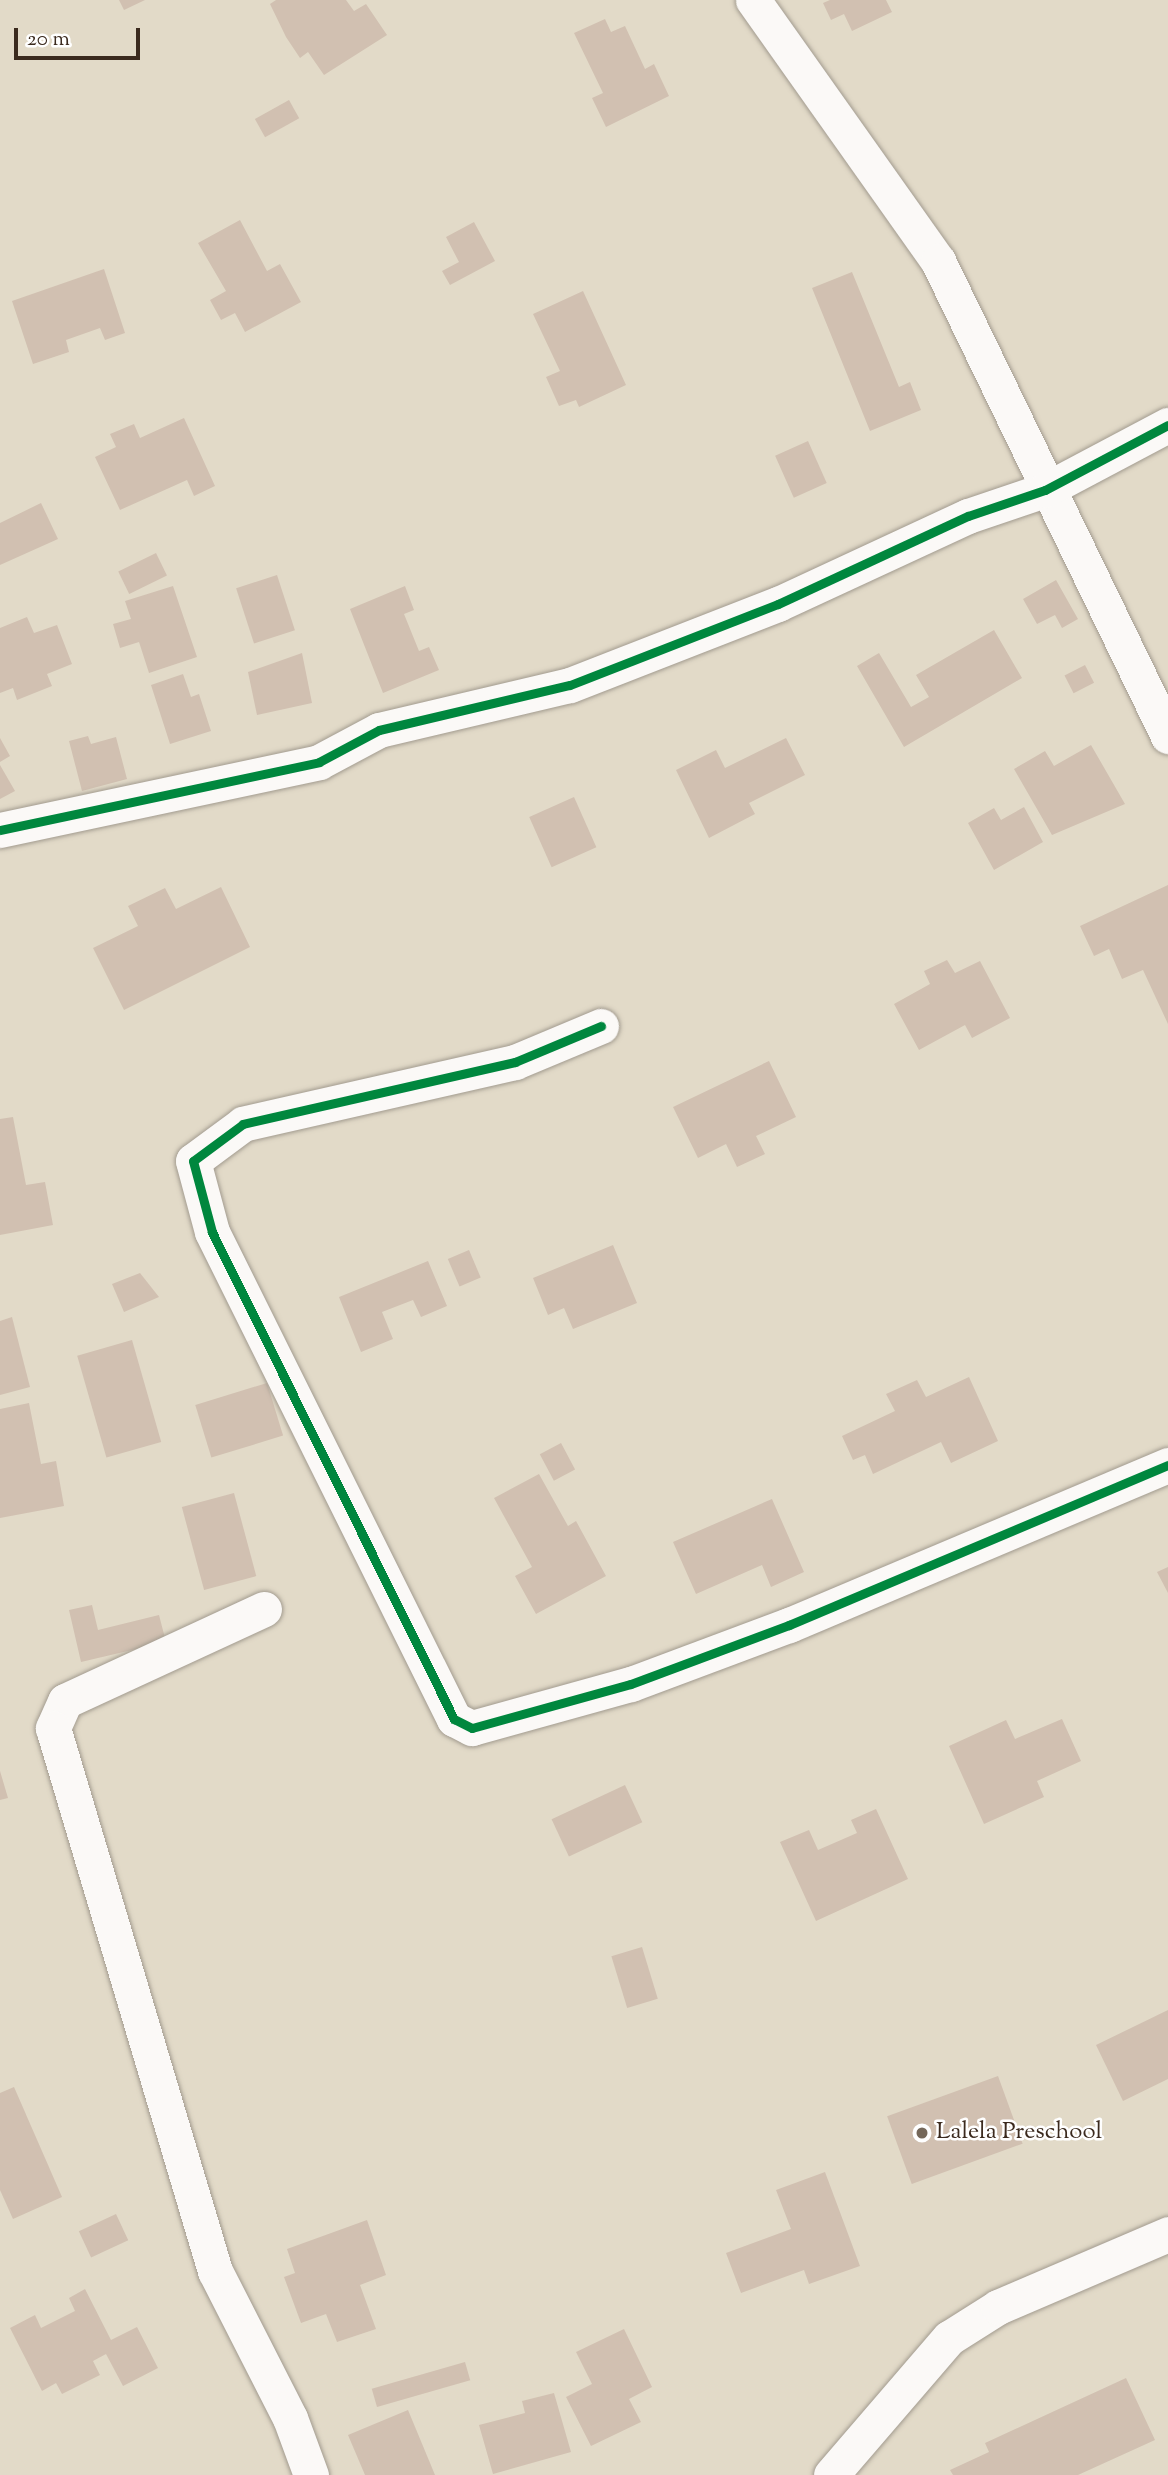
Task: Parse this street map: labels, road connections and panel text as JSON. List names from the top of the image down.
{
  "places": ["Lalela Preschool"],
  "scale_bar": "20 m"
}
